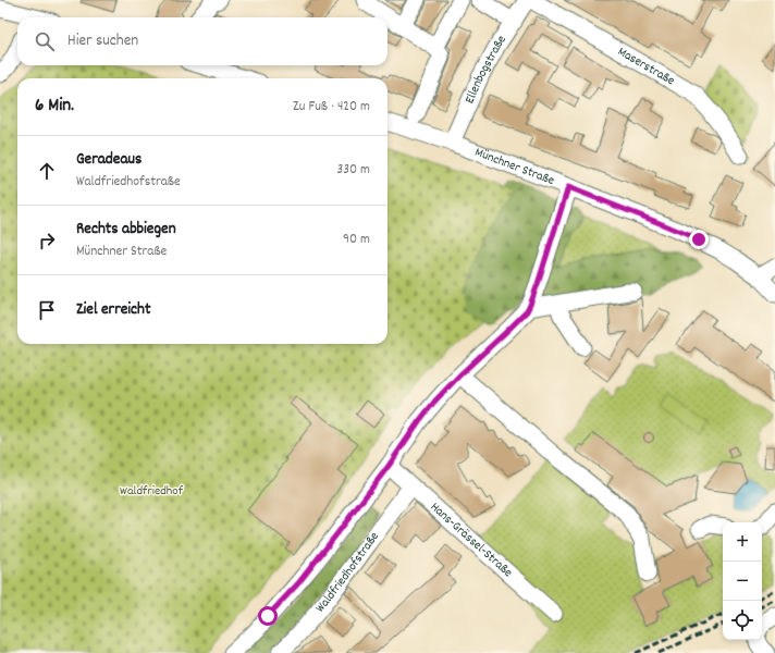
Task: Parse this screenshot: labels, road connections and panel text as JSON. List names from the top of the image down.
{
  "streets": {
    "street": [
      "Maserstraße",
      "Ellenbogstraße",
      "Münchner Straße",
      "Hans-Grässel-Straße",
      "Waldfriedhofstraße"
    ]
  },
  "crossings": [
    ["Ellenbogstraße", "Münchner Straße"],
    ["Hans-Grässel-Straße", "Waldfriedhofstraße"]
  ],
  "parks": ["Waldfriedhof"],
  "page": {
    "search": "Hier suchen",
    "heading": ["6 Min.", "Zu Fuß · 420 m"],
    "list": [
      ["Geradeaus", "Waldfriedhofstraße", "330 m"],
      ["Rechts abbiegen", "Münchner Straße", "90 m"],
      "Ziel erreicht"
    ],
    "map_buttons": ["+", "−"]
  }
}
